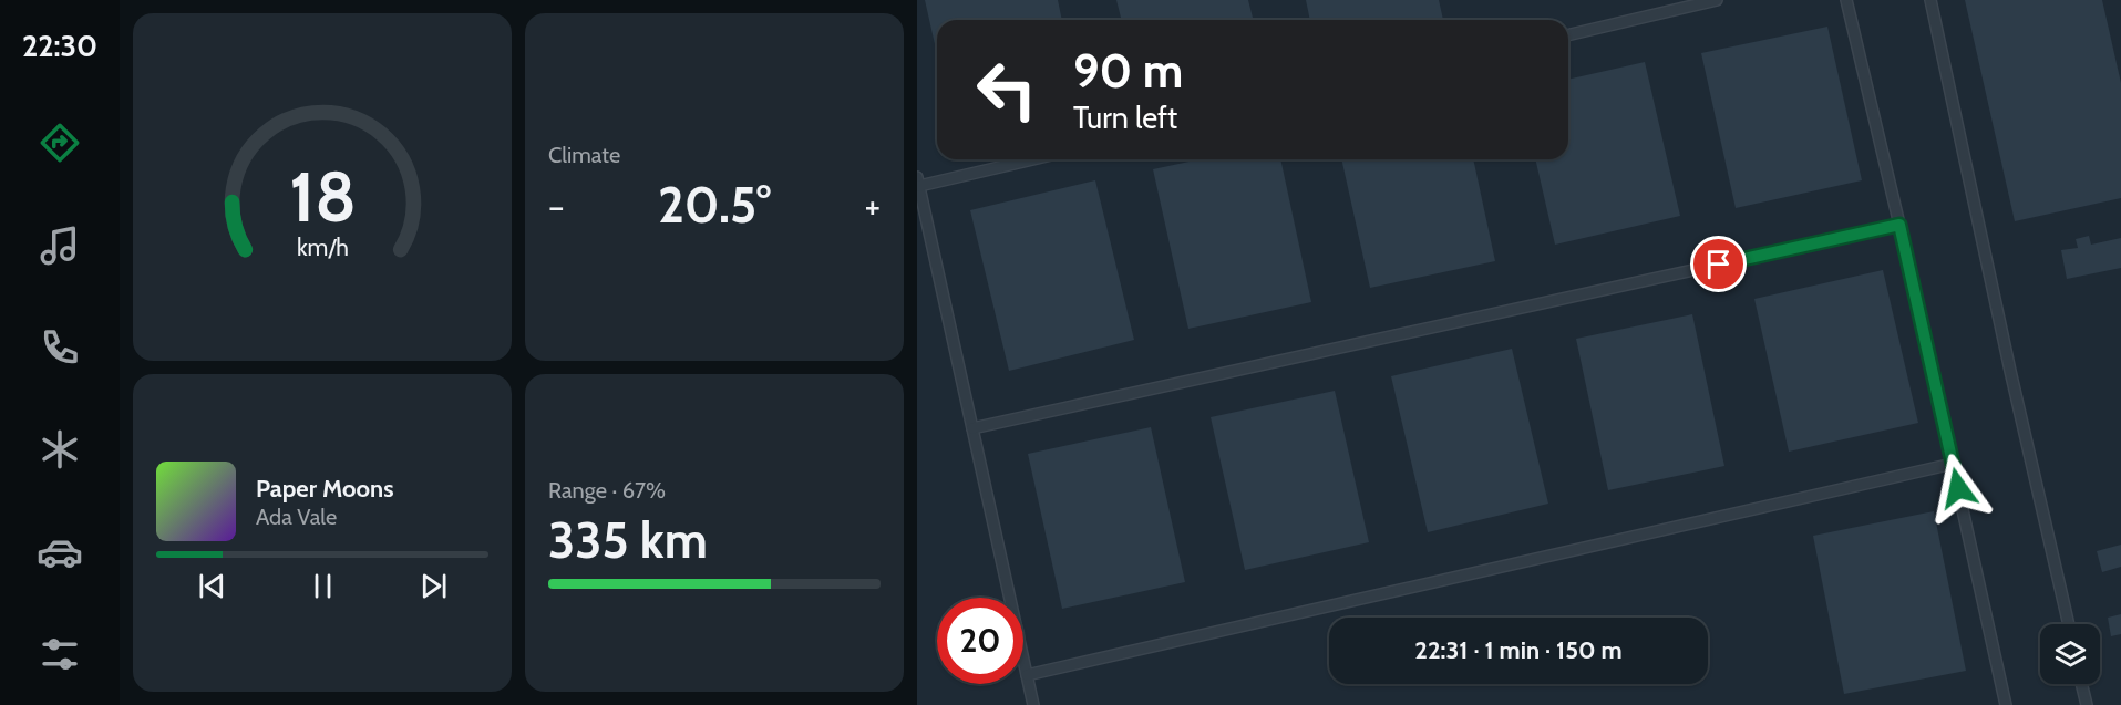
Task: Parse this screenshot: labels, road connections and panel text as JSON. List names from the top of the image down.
{
  "page": {
    "tabs": "22:30",
    "tile": [
      "Climate",
      ["Range · 67%", "335 km"]
    ],
    "turn": ["90 m", "Turn left"],
    "heat": ["−", "20.5°", "+"],
    "song": ["Paper Moons", "Ada Vale"],
    "limit": "20",
    "trip": "22:31 · 1 min · 150 m",
    "gauge": ["18", "km/h"]
  }
}
